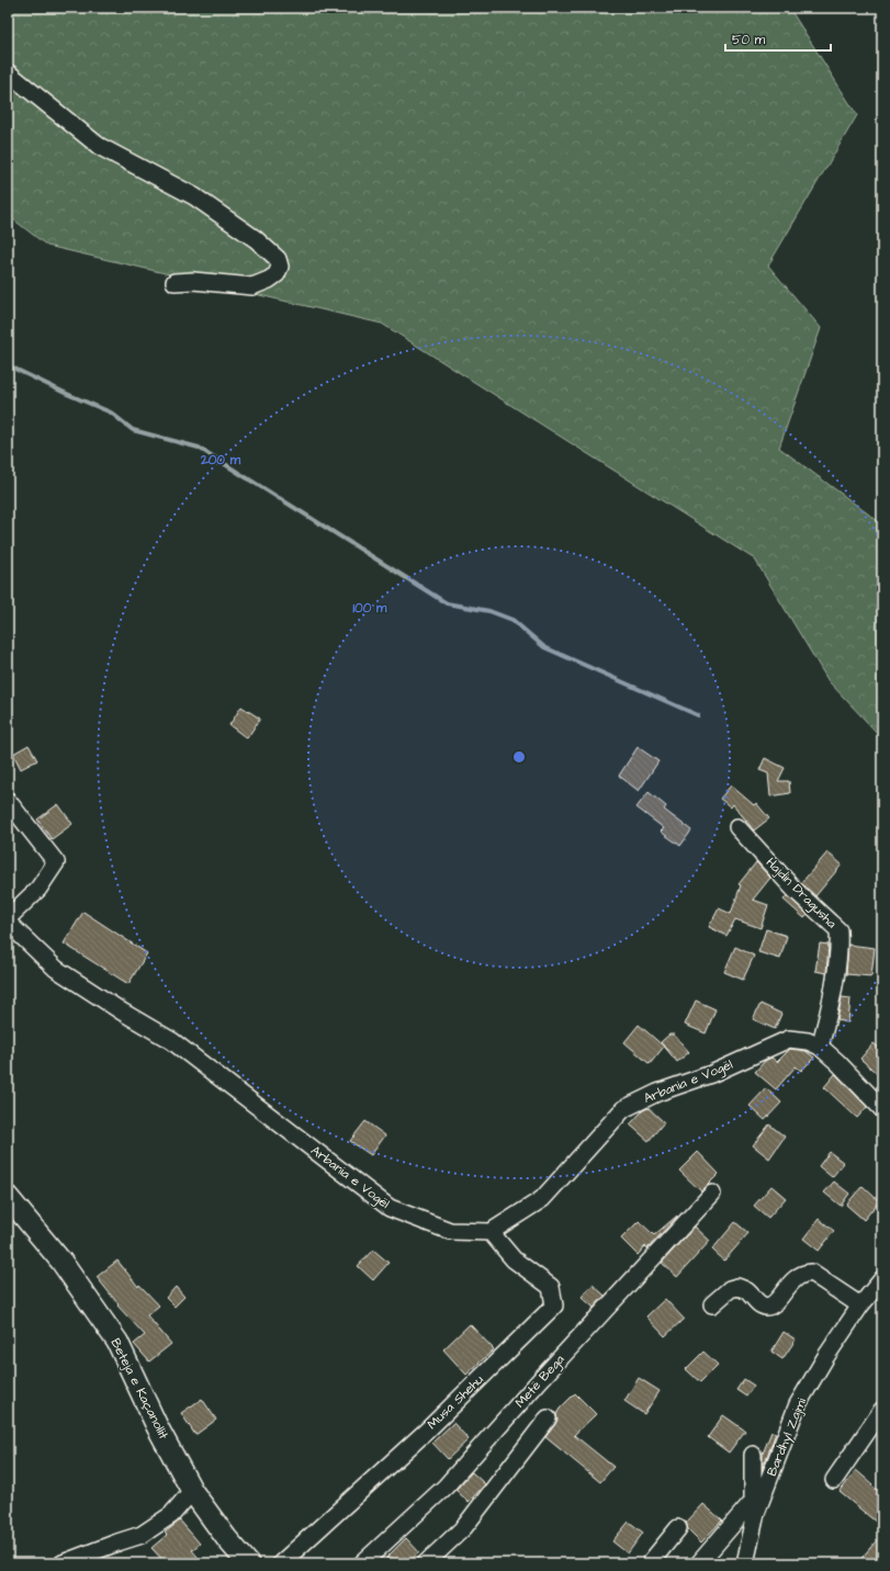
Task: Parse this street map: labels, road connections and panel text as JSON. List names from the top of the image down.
{
  "streets": {
    "street": [
      "Hajdin Dragusha",
      "Arbania e Vogël",
      "Metë Bega",
      "Beteja e Kaçanollit",
      "Musa Shehu",
      "Bardhyl Zajmi"
    ]
  },
  "crossings": [
    ["Hajdin Dragusha", "Arbania e Vogël"],
    ["Arbania e Vogël", "Musa Shehu"]
  ],
  "scale_bar": "50 m",
  "rings": ["200 m", "100 m"]
}
